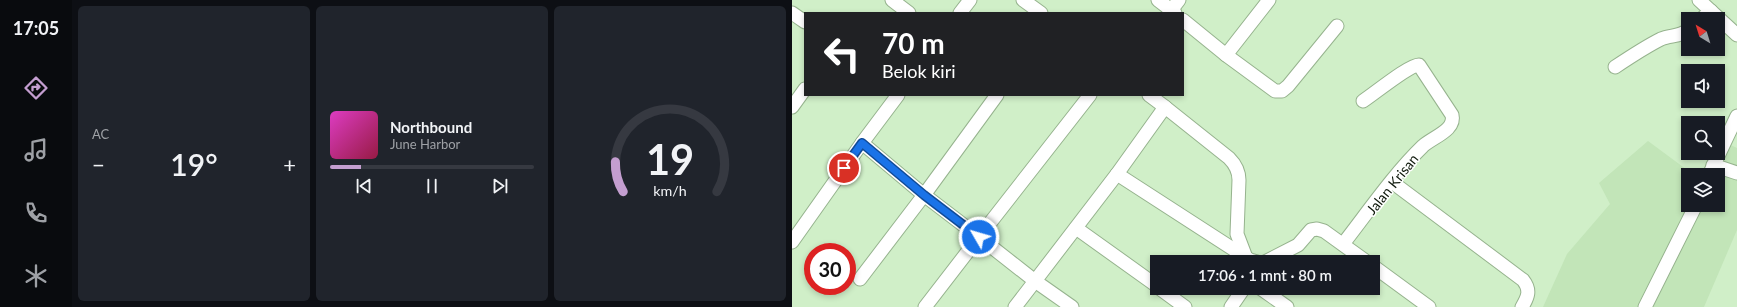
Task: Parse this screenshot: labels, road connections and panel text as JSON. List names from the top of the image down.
{
  "streets": {
    "street": ["Jalan Krisan"]
  },
  "north": "top left",
  "page": {
    "tabs": "17:05",
    "tile": "AC",
    "turn": ["70 m", "Belok kiri"],
    "song": ["Northbound", "June Harbor"],
    "heat": ["−", "19°", "+"],
    "limit": "30",
    "trip": "17:06 · 1 mnt · 80 m",
    "gauge": ["19", "km/h"]
  }
}
